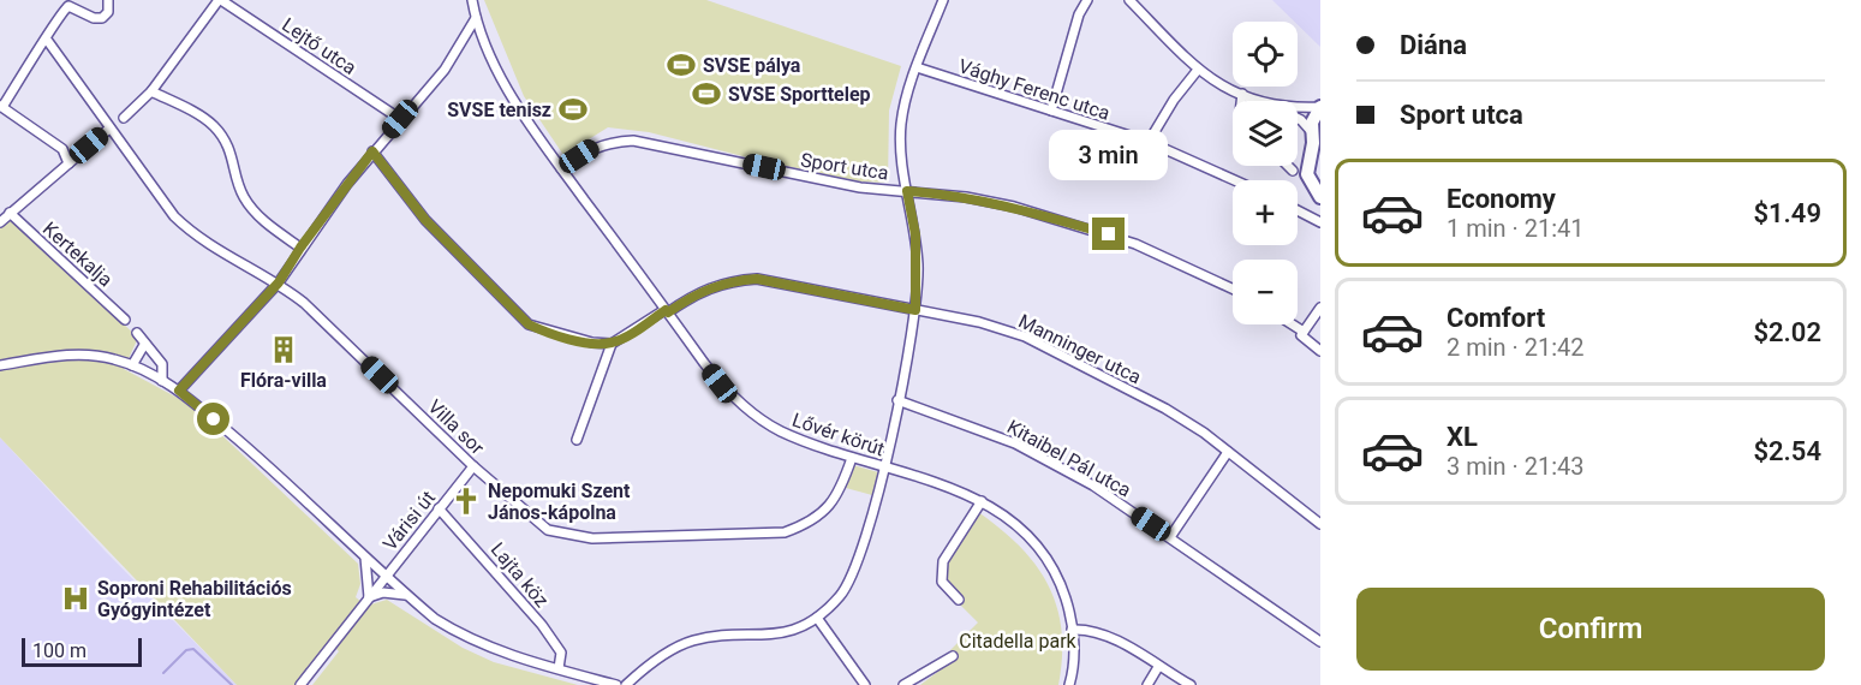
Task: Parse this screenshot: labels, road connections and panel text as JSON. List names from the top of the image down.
{
  "streets": {
    "street": [
      "Lejtő utca",
      "Vághy Ferenc utca",
      "Sport utca",
      "Kertekalja",
      "Manninger utca",
      "Villa sor",
      "Lővér körút",
      "Kitaibel Pál utca",
      "Várisi út",
      "Lajta köz"
    ]
  },
  "crossings": [
    ["Sport utca", "Lővér körút"],
    ["Manninger utca", "Lővér körút"],
    ["Villa sor", "Lővér körút"],
    ["Villa sor", "Várisi út"],
    ["Várisi út", "Lajta köz"]
  ],
  "parks": ["Citadella park"],
  "places": {
    "sports": ["SVSE pálya", "SVSE Sporttelep", "SVSE tenisz"],
    "building": ["Flóra-villa"],
    "church": ["Nepomuki Szent János-kápolna"],
    "hospital": ["Soproni Rehabilitációs Gyógyintézet"]
  },
  "scale_bar": "100 m",
  "page": {
    "banner": ["Diána", "Sport utca"],
    "map_buttons": ["+", "−"],
    "bubble": "3 min",
    "list": [
      {
        "name": "Economy",
        "note": "1 min · 21:41",
        "value": "$1.49"
      },
      {
        "name": "Comfort",
        "note": "2 min · 21:42",
        "value": "$2.02"
      },
      {
        "name": "XL",
        "note": "3 min · 21:43",
        "value": "$2.54"
      }
    ],
    "buttons": "Confirm",
    "scale": "100 m"
  }
}
